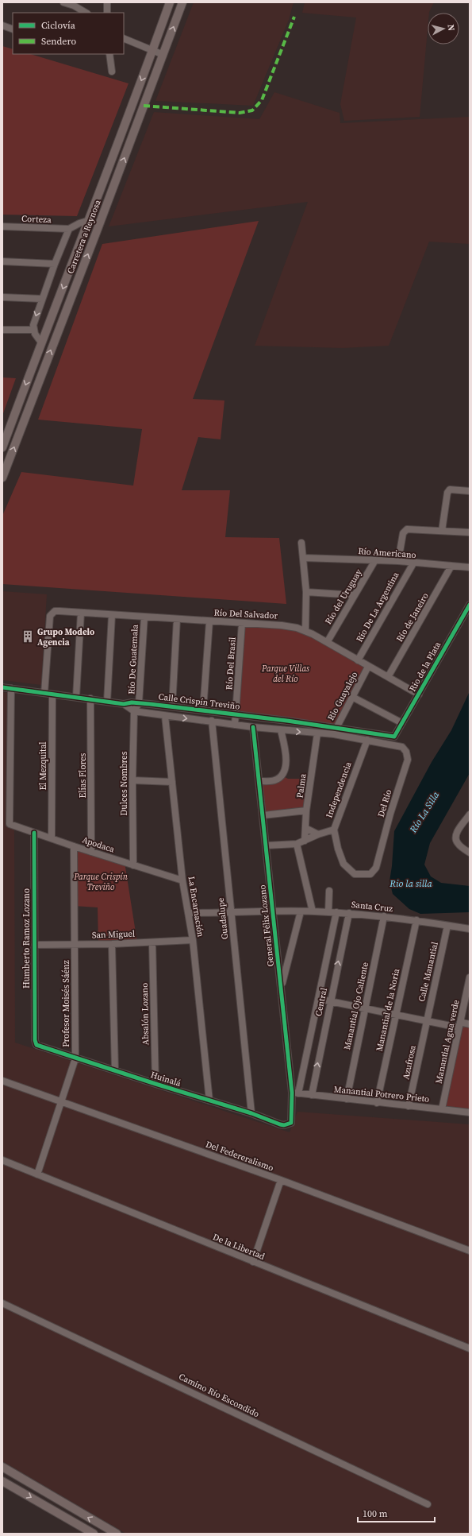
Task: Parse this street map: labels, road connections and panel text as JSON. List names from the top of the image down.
{
  "streets": {
    "main road": ["Carretera a Reynosa"],
    "street": [
      "Corteza",
      "Río Americano",
      "Río del Uruguay",
      "Río De La Argentina",
      "Río Del Salvador",
      "Río de Janeiro",
      "Río De Guatemala",
      "Río Del Brasil",
      "Río de la Plata",
      "Rio Guayalejo",
      "Calle Crispín Treviño",
      "El Mezquital",
      "Elías Flores",
      "Dulces Nombres",
      "Palma",
      "Independencia",
      "Del Río",
      "Apodaca",
      "La Encarnación",
      "Santa Cruz",
      "Guadalupe",
      "General Félix Lozano",
      "San Miguel",
      "Humberto Ramoz Lozano",
      "Calle Manantial",
      "Central",
      "Profesor Moisés Sáénz",
      "Manantial Ojo Caliente",
      "Manantial de la Noria",
      "Absalón Lozano",
      "Manantial Agua verde",
      "Azufrosa",
      "Huinalá",
      "Manantial Potrero Prieto",
      "Del Federeralismo",
      "De la Libertad",
      "Camino Río Escondido"
    ]
  },
  "crossings": [
    ["Río Americano", "Río del Uruguay"],
    ["Río Americano", "Río De La Argentina"],
    ["Río Americano", "Río de Janeiro"],
    ["Río del Uruguay", "Río Del Salvador"],
    ["Río De La Argentina", "Río Del Salvador"],
    ["Río Del Salvador", "Río de Janeiro"],
    ["Río Del Salvador", "Río De Guatemala"],
    ["Río Del Salvador", "Río Del Brasil"],
    ["Río Del Salvador", "Río de la Plata"],
    ["Río Del Salvador", "Rio Guayalejo"],
    ["Río Del Salvador", "Calle Crispín Treviño"],
    ["Río De Guatemala", "Calle Crispín Treviño"],
    ["Río De Guatemala", "Dulces Nombres"],
    ["Río Del Brasil", "Calle Crispín Treviño"],
    ["Río de la Plata", "Calle Crispín Treviño"],
    ["Rio Guayalejo", "Calle Crispín Treviño"],
    ["Calle Crispín Treviño", "El Mezquital"],
    ["Calle Crispín Treviño", "Elías Flores"],
    ["Calle Crispín Treviño", "Dulces Nombres"],
    ["Calle Crispín Treviño", "Palma"],
    ["Calle Crispín Treviño", "Independencia"],
    ["Calle Crispín Treviño", "Del Río"],
    ["Calle Crispín Treviño", "Apodaca"],
    ["Calle Crispín Treviño", "La Encarnación"],
    ["Calle Crispín Treviño", "Guadalupe"],
    ["Calle Crispín Treviño", "General Félix Lozano"],
    ["El Mezquital", "Apodaca"],
    ["Elías Flores", "Apodaca"],
    ["Dulces Nombres", "Apodaca"],
    ["Independencia", "Del Río"],
    ["Apodaca", "La Encarnación"],
    ["Apodaca", "Humberto Ramoz Lozano"],
    ["Apodaca", "Profesor Moisés Sáénz"],
    ["La Encarnación", "Santa Cruz"],
    ["La Encarnación", "San Miguel"],
    ["La Encarnación", "Huinalá"],
    ["Santa Cruz", "Guadalupe"],
    ["Santa Cruz", "General Félix Lozano"],
    ["Santa Cruz", "Calle Manantial"],
    ["Santa Cruz", "Central"],
    ["Santa Cruz", "Manantial Ojo Caliente"],
    ["Santa Cruz", "Manantial de la Noria"],
    ["Guadalupe", "Huinalá"],
    ["General Félix Lozano", "Central"],
    ["General Félix Lozano", "Huinalá"],
    ["General Félix Lozano", "Manantial Potrero Prieto"],
    ["San Miguel", "Humberto Ramoz Lozano"],
    ["San Miguel", "Profesor Moisés Sáénz"],
    ["San Miguel", "Absalón Lozano"],
    ["Humberto Ramoz Lozano", "Huinalá"],
    ["Calle Manantial", "Azufrosa"],
    ["Central", "Manantial Potrero Prieto"],
    ["Profesor Moisés Sáénz", "Huinalá"],
    ["Profesor Moisés Sáénz", "Del Federeralismo"],
    ["Profesor Moisés Sáénz", "De la Libertad"],
    ["Manantial Ojo Caliente", "Manantial Potrero Prieto"],
    ["Manantial de la Noria", "Manantial Potrero Prieto"],
    ["Absalón Lozano", "Huinalá"],
    ["Manantial Agua verde", "Manantial Potrero Prieto"],
    ["Azufrosa", "Manantial Potrero Prieto"]
  ],
  "water": ["Río La Silla", "Rio la silla"],
  "parks": ["Parque Villas del Río", "Parque Crispín Treviño"],
  "places": {
    "building": ["Grupo Modelo Agencia"]
  },
  "legend": ["Ciclovía", "Sendero"],
  "scale_bar": "100 m",
  "north": "right"
}
